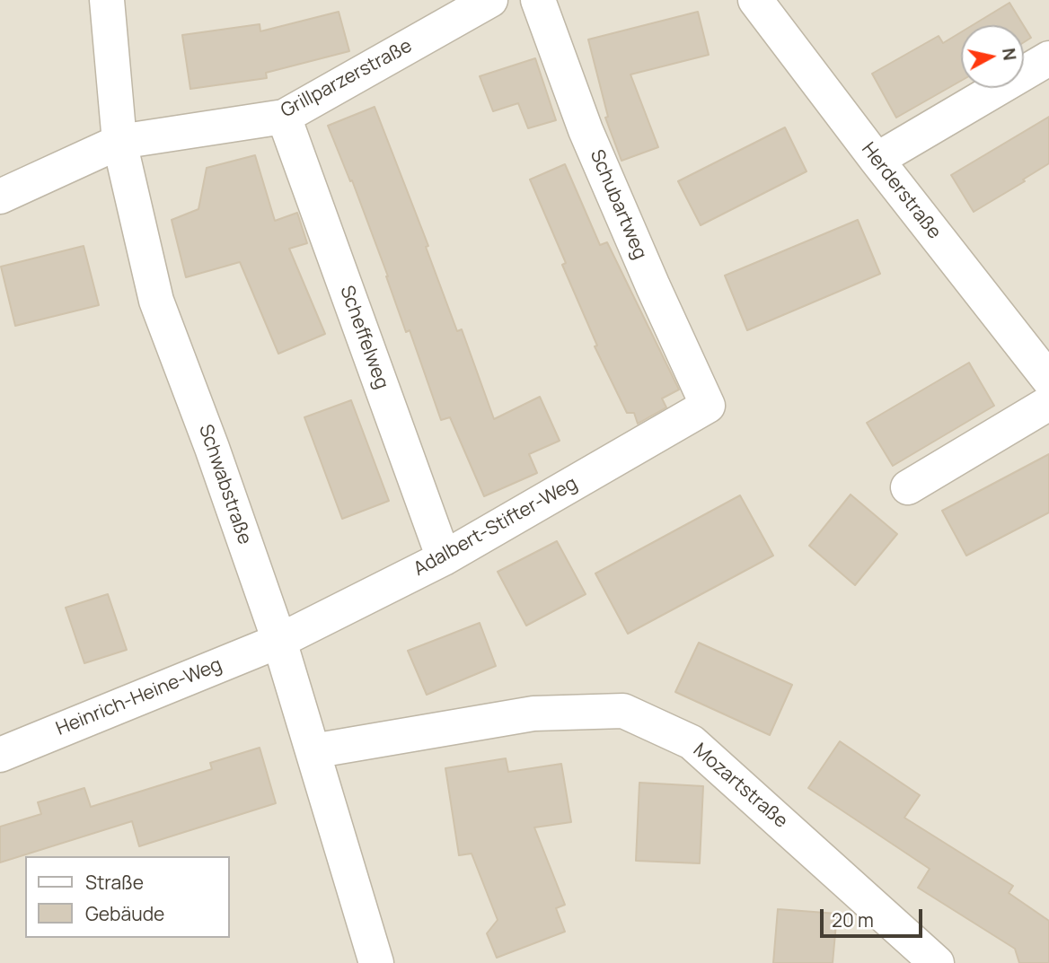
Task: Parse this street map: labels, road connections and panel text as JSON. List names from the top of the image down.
{
  "streets": {
    "street": [
      "Grillparzerstraße",
      "Herderstraße",
      "Schubartweg",
      "Scheffelweg",
      "Schwabstraße",
      "Adalbert-Stifter-Weg",
      "Heinrich-Heine-Weg",
      "Mozartstraße"
    ]
  },
  "crossings": [
    ["Grillparzerstraße", "Scheffelweg"],
    ["Grillparzerstraße", "Schwabstraße"],
    ["Schubartweg", "Adalbert-Stifter-Weg"],
    ["Scheffelweg", "Adalbert-Stifter-Weg"],
    ["Schwabstraße", "Adalbert-Stifter-Weg"],
    ["Schwabstraße", "Heinrich-Heine-Weg"],
    ["Schwabstraße", "Mozartstraße"],
    ["Adalbert-Stifter-Weg", "Heinrich-Heine-Weg"]
  ],
  "legend": ["Straße", "Gebäude"],
  "scale_bar": "20 m",
  "north": "right"
}
